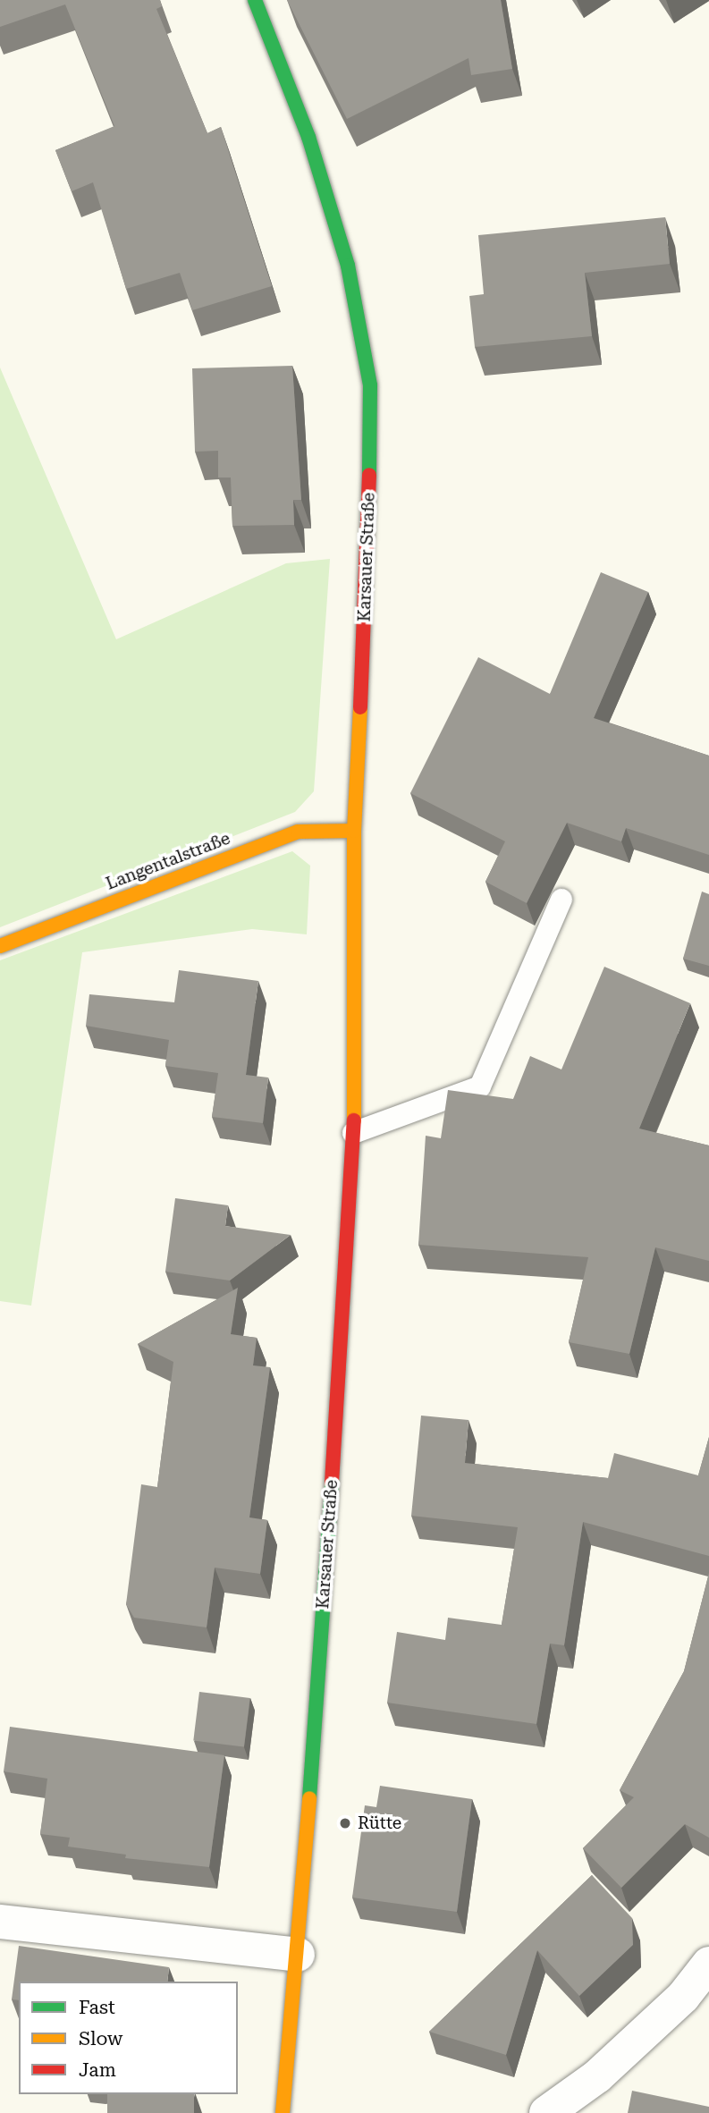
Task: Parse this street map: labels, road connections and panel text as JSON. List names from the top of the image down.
{
  "streets": {
    "street": ["Karsauer Straße", "Langentalstraße"]
  },
  "crossings": [
    ["Karsauer Straße", "Langentalstraße"]
  ],
  "places": ["Rütte"],
  "legend": ["Fast", "Slow", "Jam"]
}
